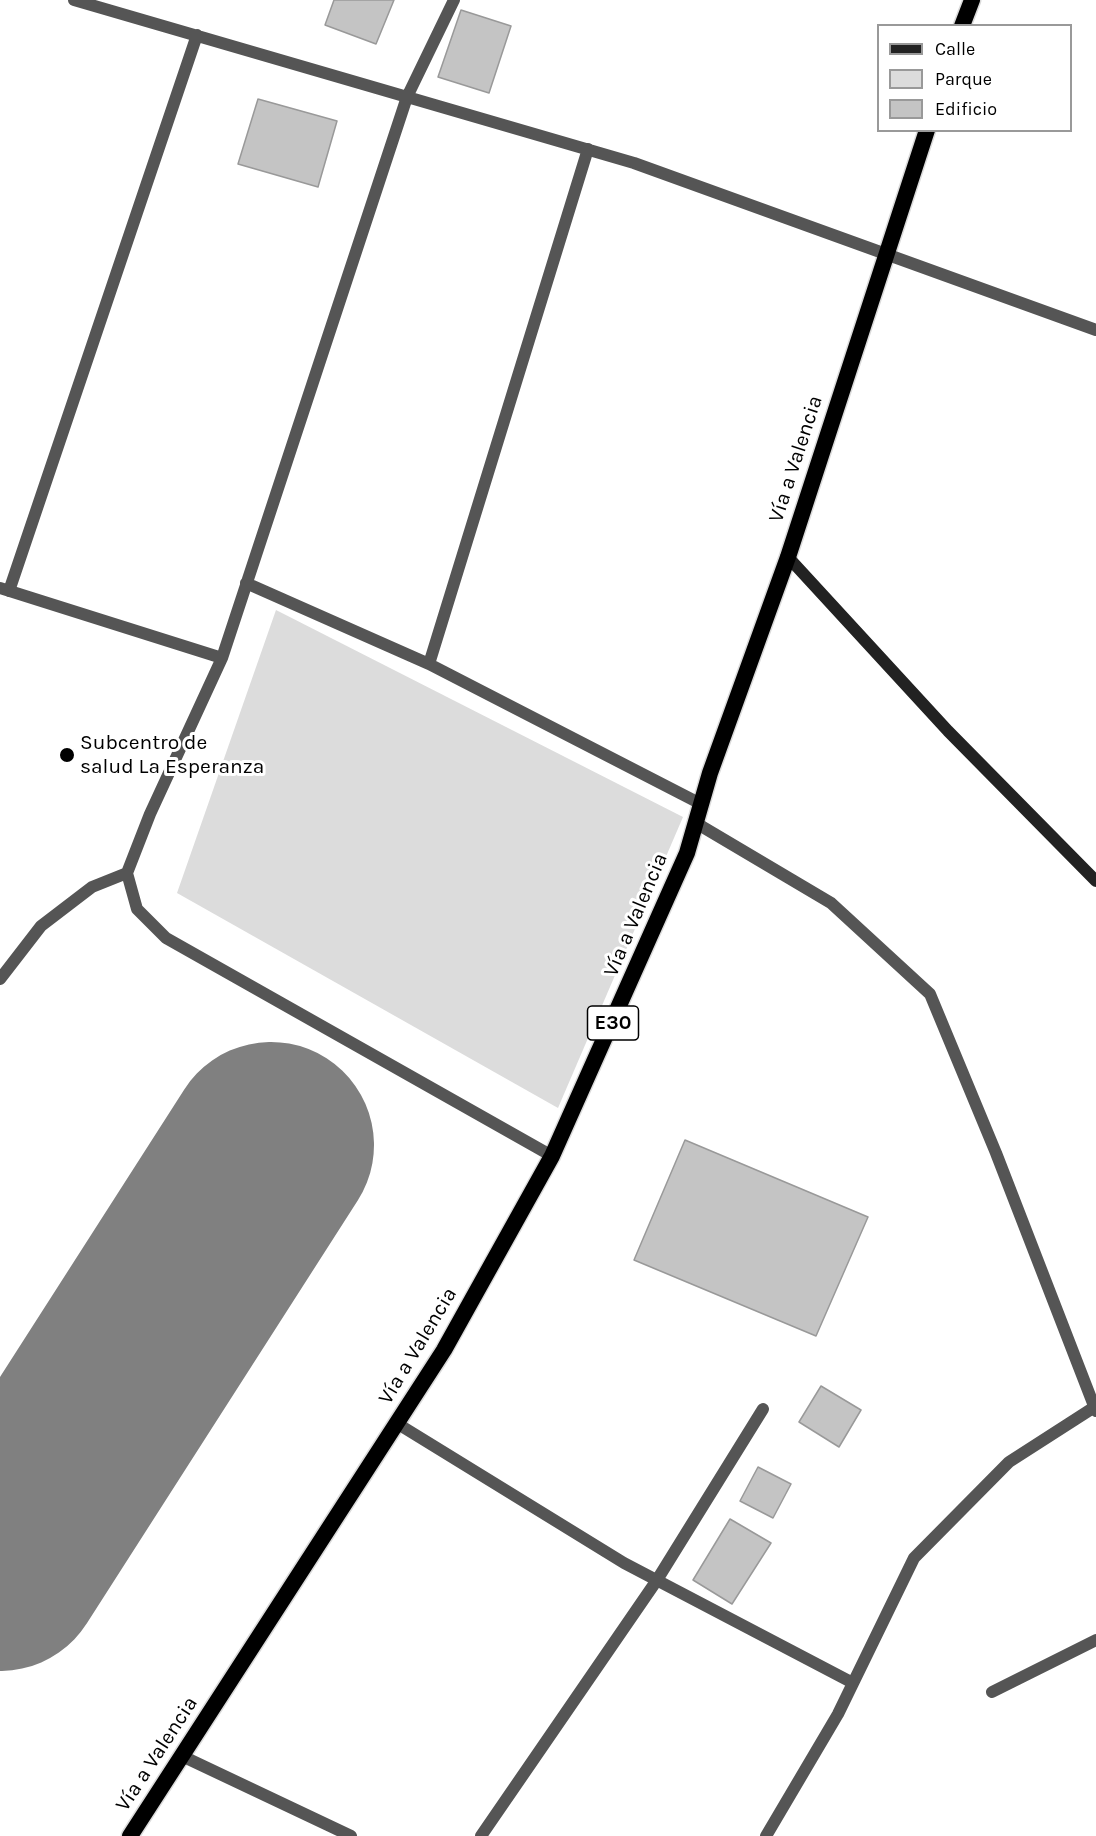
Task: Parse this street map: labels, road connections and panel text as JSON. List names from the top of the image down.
{
  "streets": {
    "highway": ["Vía a Valencia", "E30"]
  },
  "places": ["Subcentro de salud La Esperanza"],
  "legend": ["Calle", "Parque", "Edificio"]
}
